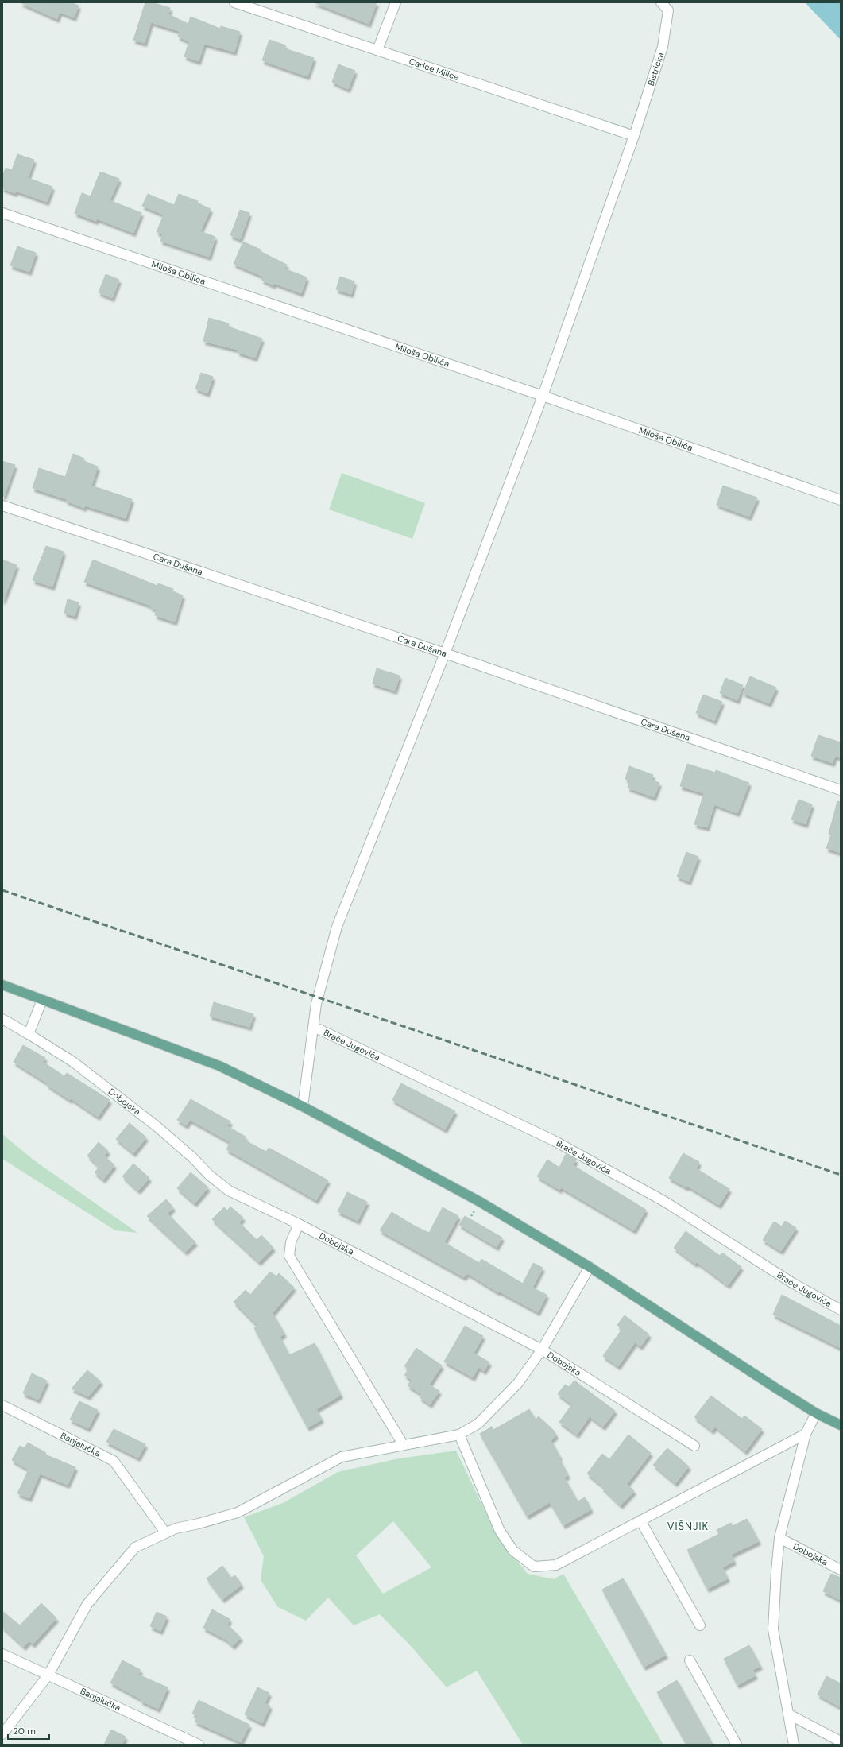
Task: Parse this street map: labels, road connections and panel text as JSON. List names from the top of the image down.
{
  "streets": {
    "street": [
      "Carice Milice",
      "Bistrička",
      "Miloša Obilića",
      "Cara Dušana",
      "Braće Jugovića",
      "Dobojska",
      "Banjalučka"
    ]
  },
  "crossings": [
    ["Carice Milice", "Bistrička"]
  ],
  "districts": ["VIŠNJIK"],
  "scale_bar": "20 m"
}
